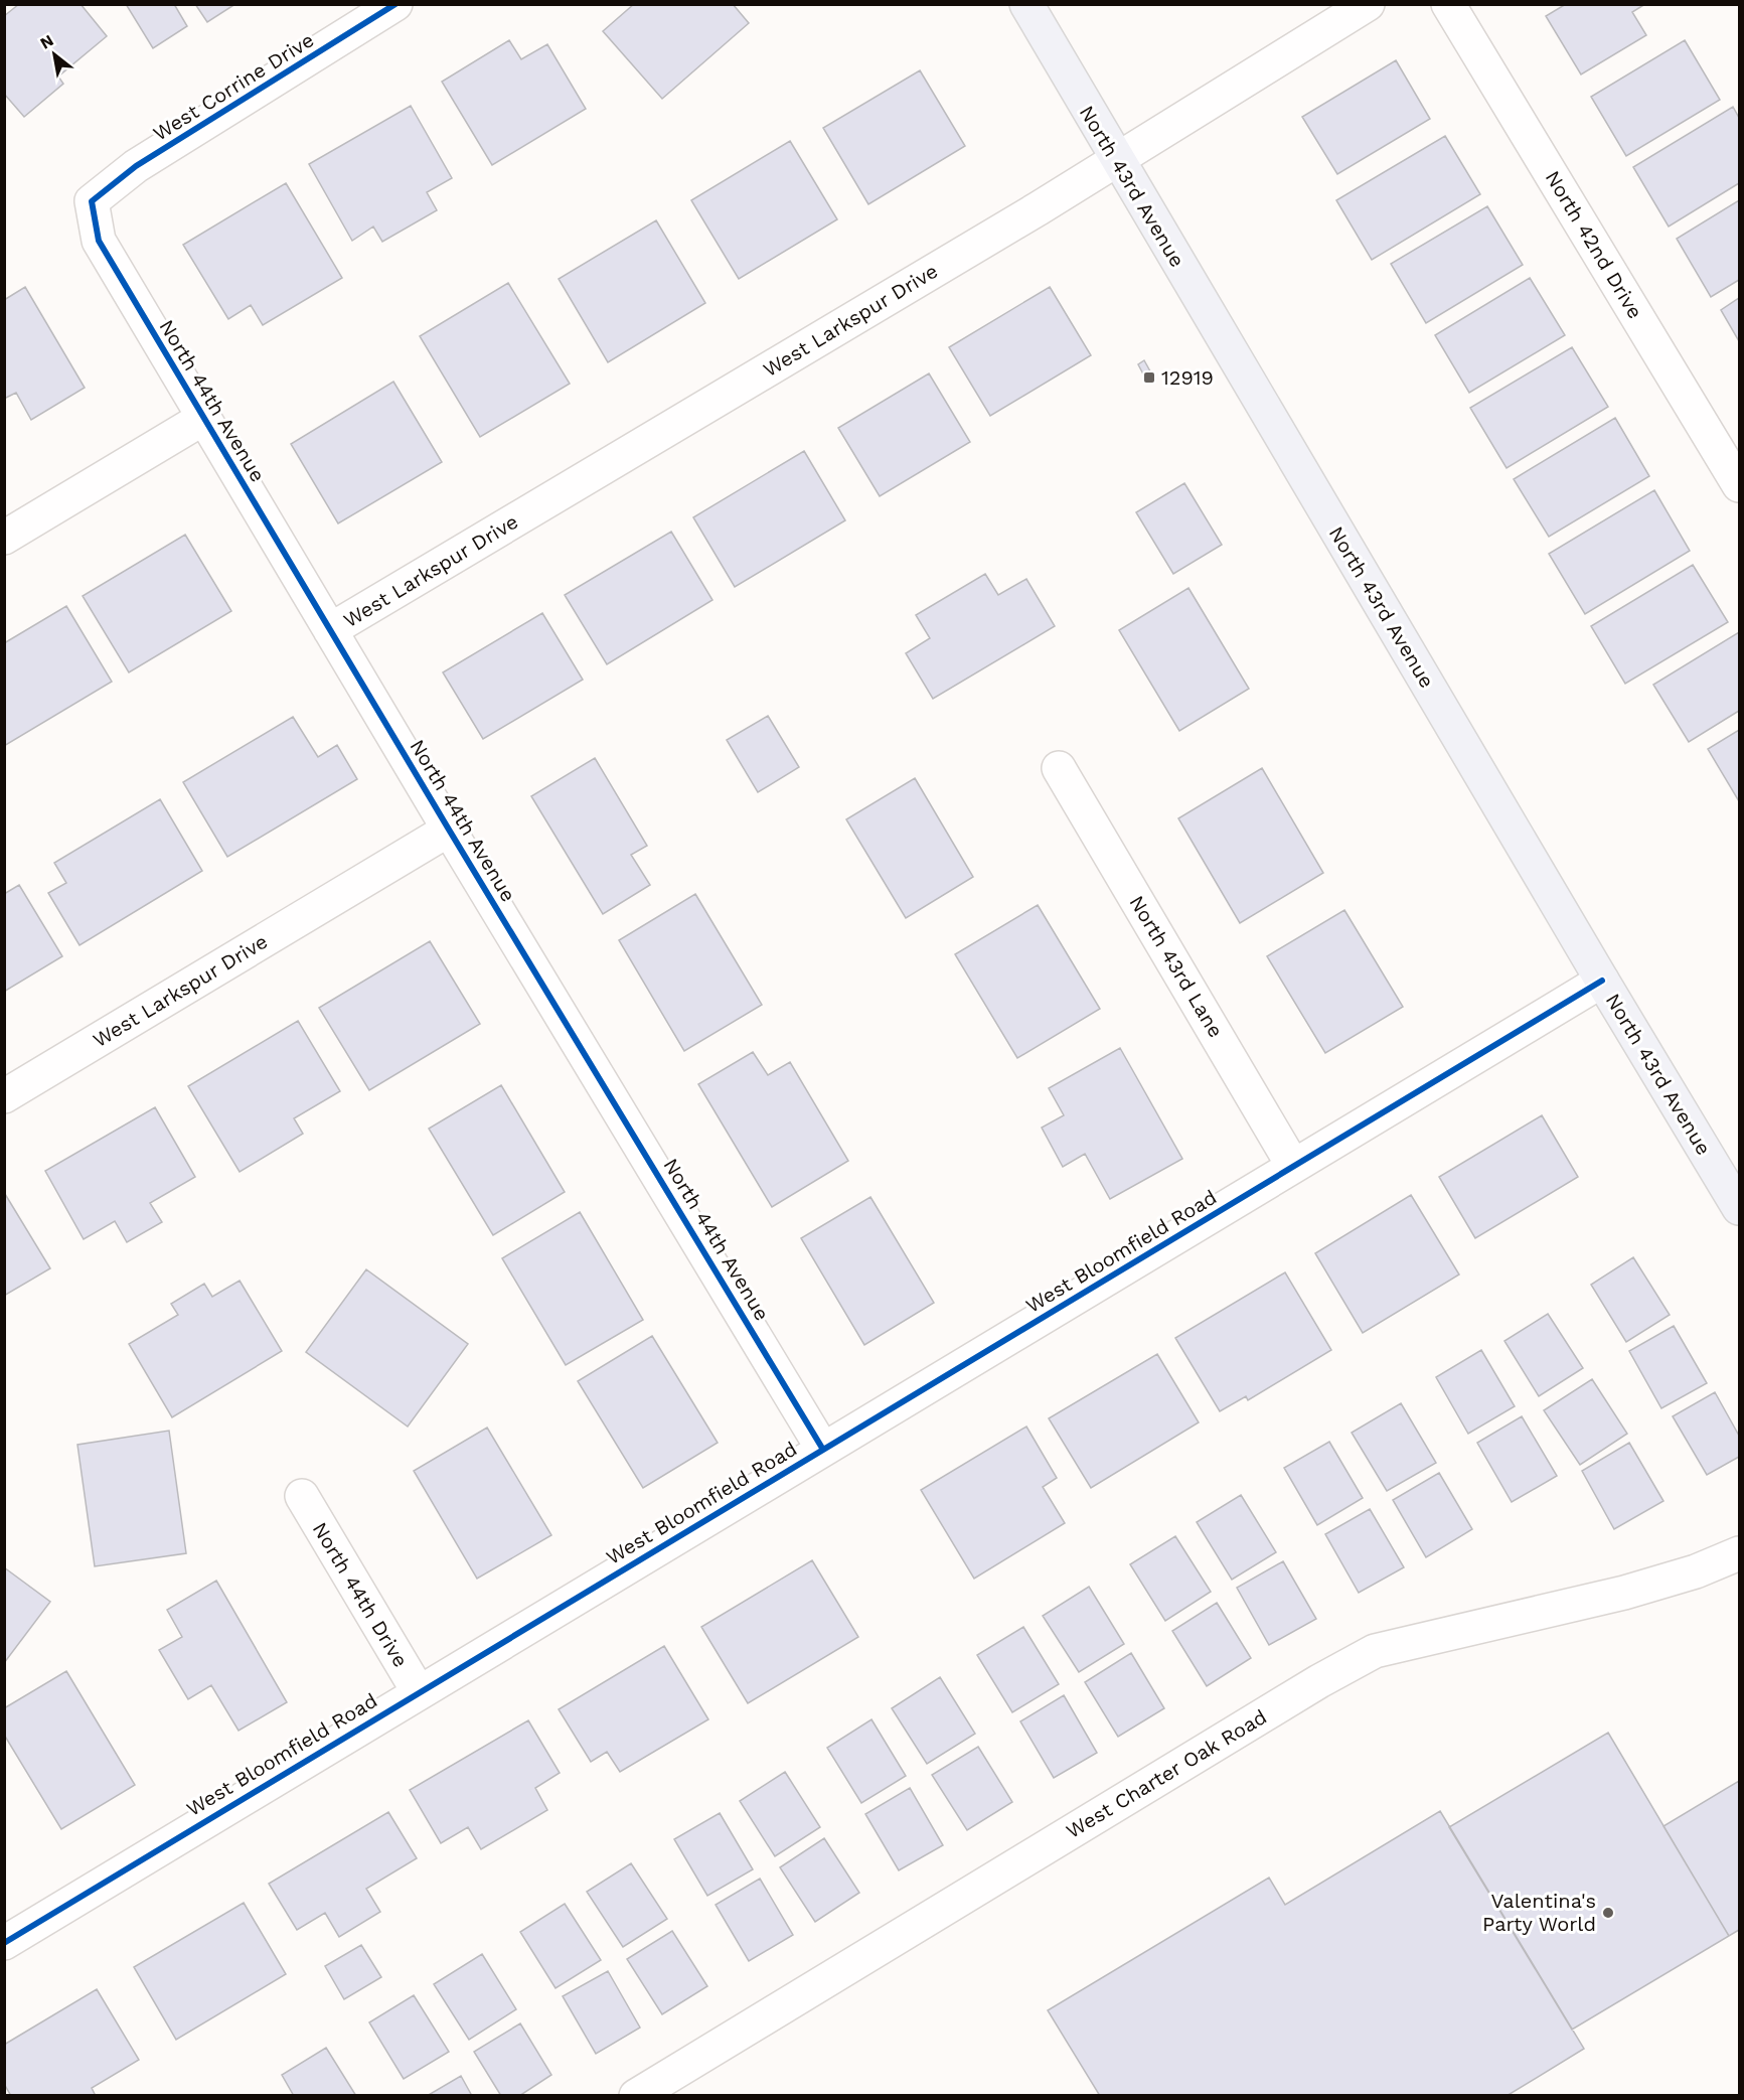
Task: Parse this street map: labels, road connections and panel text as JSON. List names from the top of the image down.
{
  "streets": {
    "main road": ["North 43rd Avenue"],
    "street": [
      "West Corrine Drive",
      "North 42nd Drive",
      "West Larkspur Drive",
      "North 44th Avenue",
      "North 43rd Lane",
      "West Bloomfield Road",
      "North 44th Drive",
      "West Charter Oak Road"
    ]
  },
  "crossings": [
    ["West Corrine Drive", "North 44th Avenue"],
    ["North 43rd Avenue", "West Larkspur Drive"],
    ["North 43rd Avenue", "West Bloomfield Road"],
    ["West Larkspur Drive", "North 44th Avenue"],
    ["North 44th Avenue", "West Bloomfield Road"],
    ["North 43rd Lane", "West Bloomfield Road"],
    ["West Bloomfield Road", "North 44th Drive"]
  ],
  "places": {
    "transit": ["12919"],
    "other": ["Valentina's Party World"]
  },
  "north": "top left"
}
